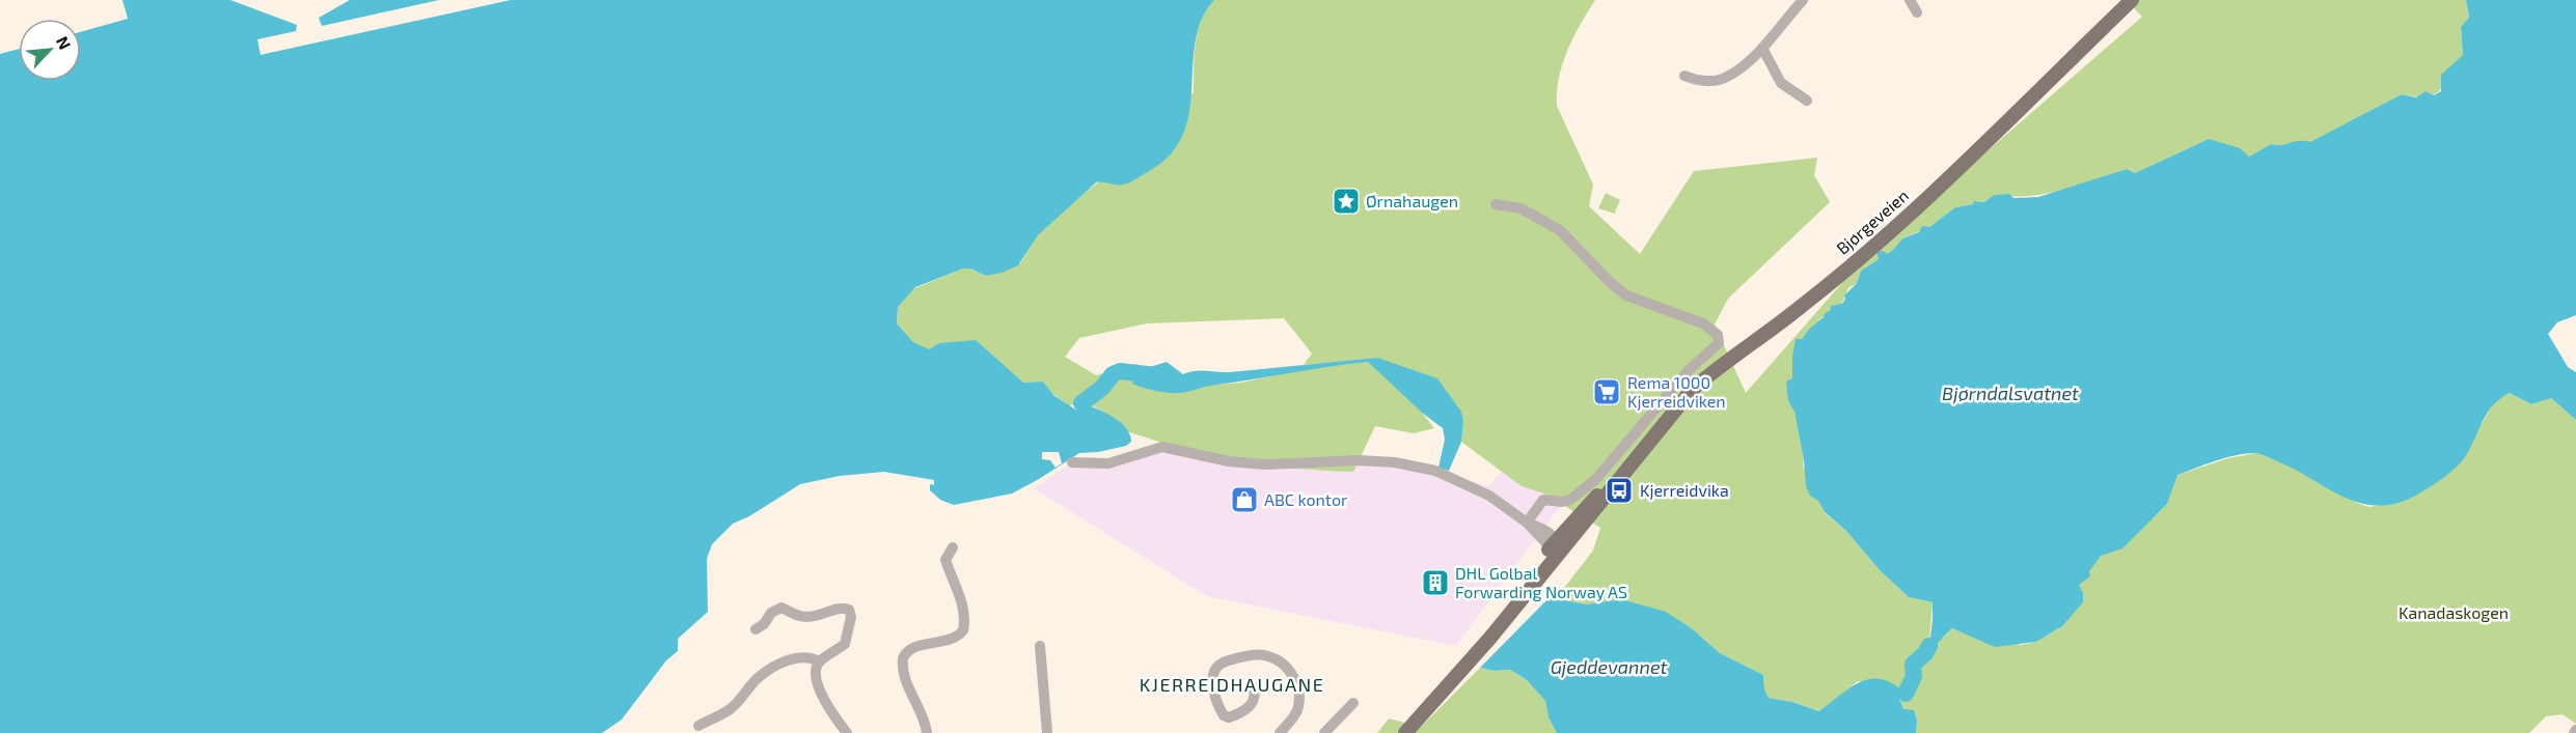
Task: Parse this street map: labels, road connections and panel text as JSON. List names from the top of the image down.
{
  "streets": {
    "main road": ["Bjørgeveien"]
  },
  "districts": ["KJERREIDHAUGANE"],
  "water": ["Bjørndalsvatnet", "Gjeddevannet"],
  "parks": ["Kanadaskogen"],
  "places": {
    "place": ["Ørnahaugen"],
    "supermarket": ["Rema 1000 Kjerreidviken"],
    "bus stop": ["Kjerreidvika"],
    "shop": ["ABC kontor"],
    "building": ["DHL Golbal Forwarding Norway AS"]
  },
  "north": "top right"
}
